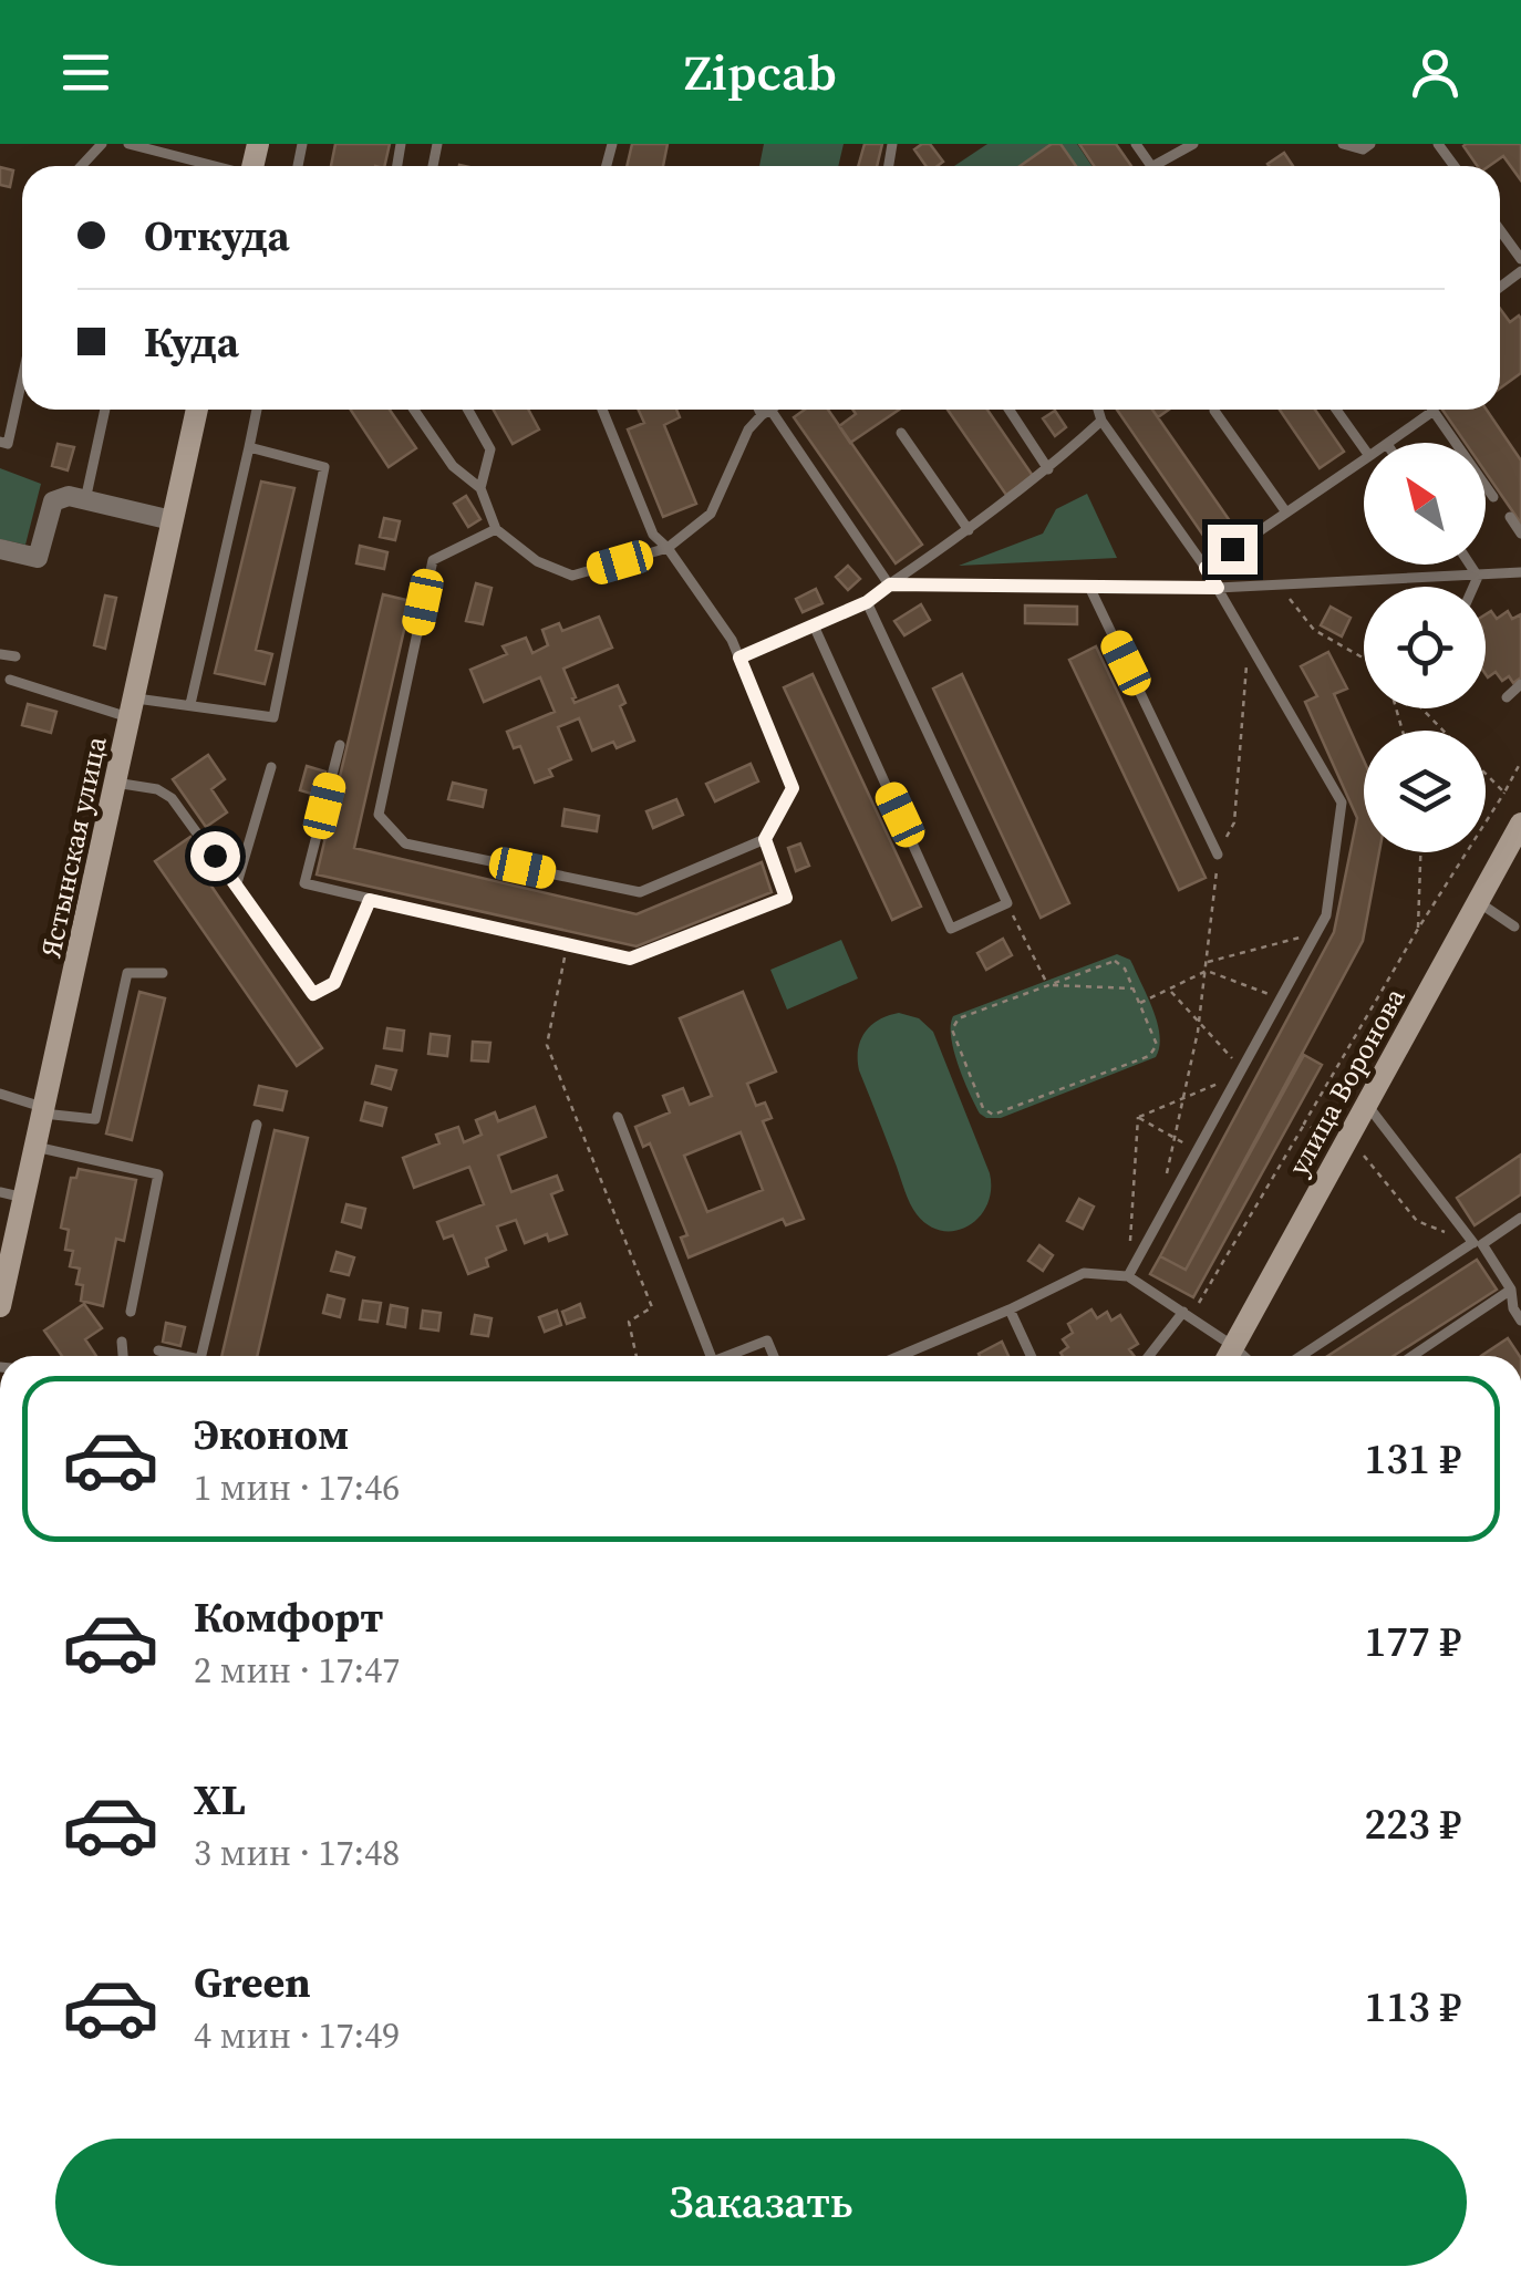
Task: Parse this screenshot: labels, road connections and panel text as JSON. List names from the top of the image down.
{
  "streets": {
    "main road": ["Ястынская улица", "улица Воронова"]
  },
  "north": "top left",
  "page": {
    "header": "Zipcab",
    "banner": ["Откуда", "Куда"],
    "list": [
      {
        "name": "Эконом",
        "note": "1 мин · 17:46",
        "value": "131 ₽"
      },
      {
        "name": "Комфорт",
        "note": "2 мин · 17:47",
        "value": "177 ₽"
      },
      {
        "name": "XL",
        "note": "3 мин · 17:48",
        "value": "223 ₽"
      },
      {
        "name": "Green",
        "note": "4 мин · 17:49",
        "value": "113 ₽"
      }
    ],
    "buttons": "Заказать"
  }
}
